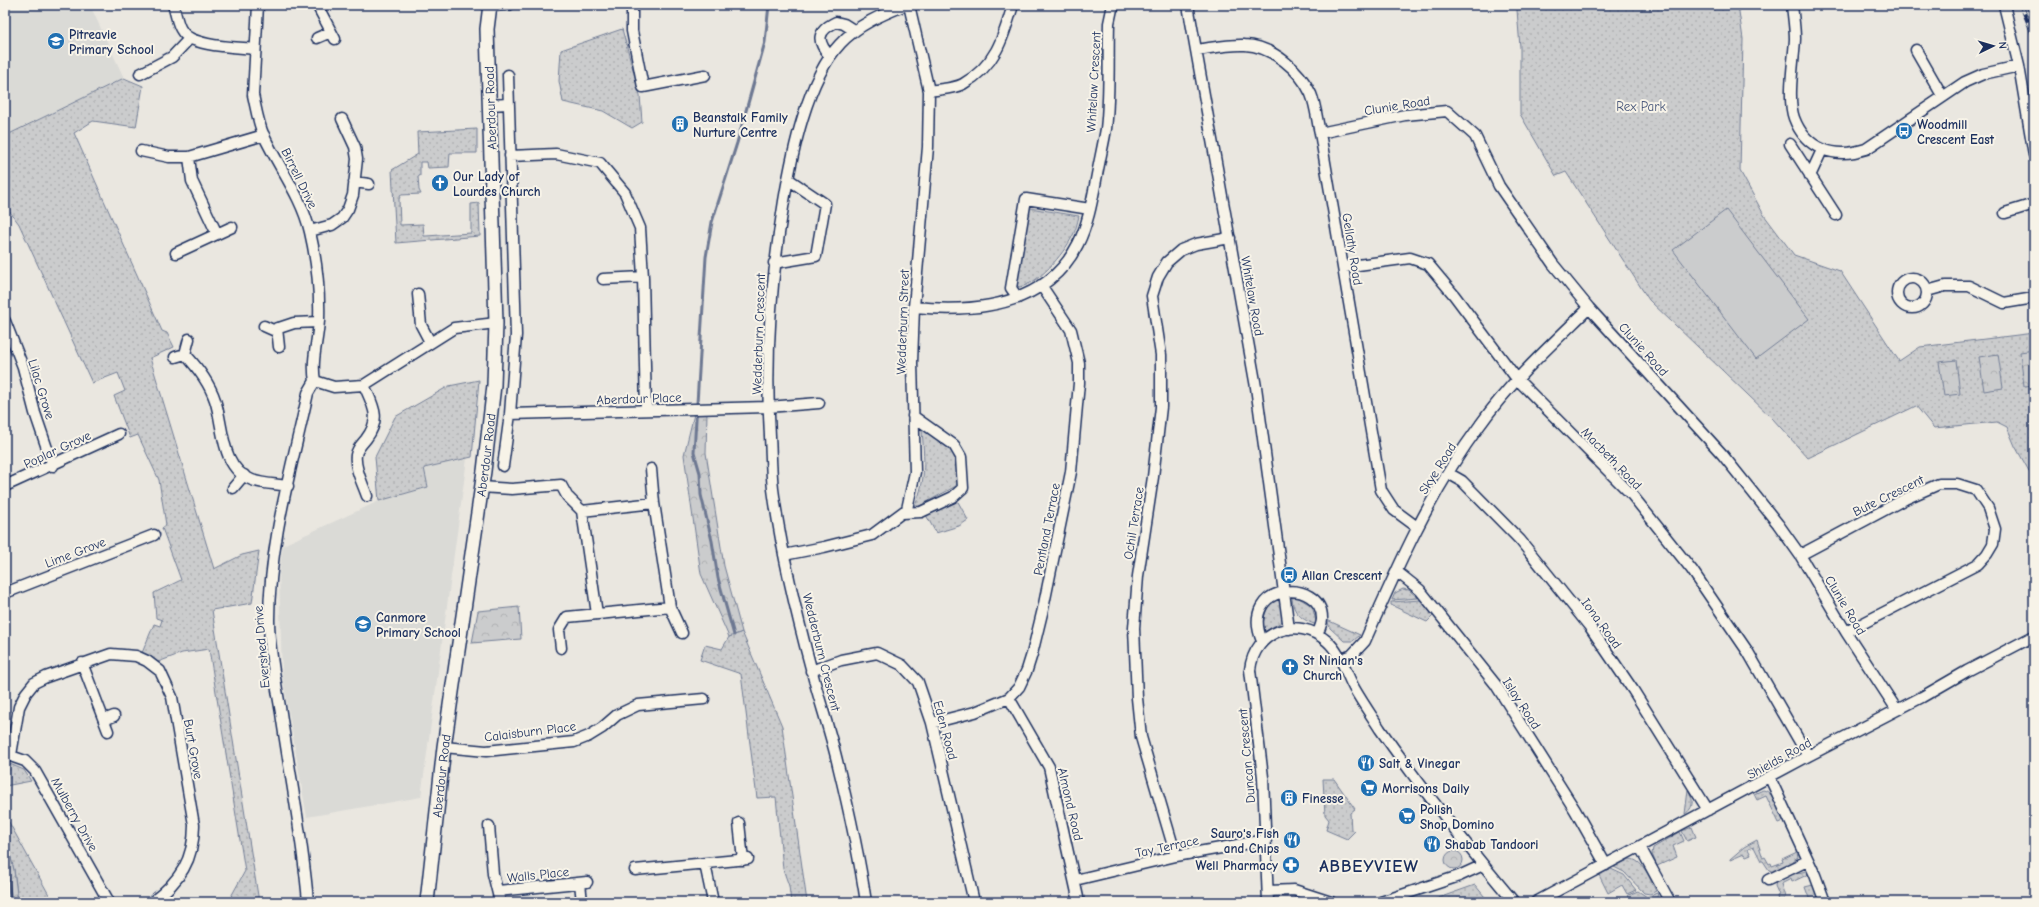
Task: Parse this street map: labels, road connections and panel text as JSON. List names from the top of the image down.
{
  "streets": {
    "main road": ["Aberdour Road"],
    "street": [
      "Whitelaw Crescent",
      "Clunie Road",
      "Birrell Drive",
      "Gellatly Road",
      "Whitelaw Road",
      "Wedderburn Street",
      "Wedderburn Crescent",
      "Lilac Grove",
      "Aberdour Place",
      "Poplar Grove",
      "Macbeth Road",
      "Skye Road",
      "Bute Crescent",
      "Ochil Terrace",
      "Pentland Terrace",
      "Lime Grove",
      "Iona Road",
      "Evershed Drive",
      "Islay Road",
      "Eden Road",
      "Calaisburn Place",
      "Burt Grove",
      "Duncan Crescent",
      "Shields Road",
      "Almond Road",
      "Mulberry Drive",
      "Tay Terrace",
      "Walls Place"
    ]
  },
  "crossings": [
    ["Whitelaw Crescent", "Wedderburn Street"],
    ["Whitelaw Crescent", "Pentland Terrace"],
    ["Clunie Road", "Gellatly Road"],
    ["Clunie Road", "Skye Road"],
    ["Clunie Road", "Bute Crescent"],
    ["Clunie Road", "Shields Road"],
    ["Aberdour Road", "Aberdour Place"],
    ["Aberdour Road", "Calaisburn Place"],
    ["Gellatly Road", "Whitelaw Road"],
    ["Gellatly Road", "Macbeth Road"],
    ["Gellatly Road", "Skye Road"],
    ["Whitelaw Road", "Ochil Terrace"],
    ["Wedderburn Street", "Wedderburn Crescent"],
    ["Wedderburn Crescent", "Aberdour Place"],
    ["Wedderburn Crescent", "Eden Road"],
    ["Lilac Grove", "Poplar Grove"],
    ["Macbeth Road", "Skye Road"],
    ["Macbeth Road", "Shields Road"],
    ["Skye Road", "Iona Road"],
    ["Skye Road", "Islay Road"],
    ["Ochil Terrace", "Tay Terrace"],
    ["Pentland Terrace", "Eden Road"],
    ["Pentland Terrace", "Almond Road"],
    ["Iona Road", "Shields Road"],
    ["Islay Road", "Shields Road"],
    ["Burt Grove", "Mulberry Drive"],
    ["Duncan Crescent", "Tay Terrace"],
    ["Almond Road", "Tay Terrace"]
  ],
  "districts": ["ABBEYVIEW"],
  "parks": ["Rex Park"],
  "places": {
    "school or university": ["Pitreavie Primary School", "Canmore Primary School"],
    "building": ["Beanstalk Family Nurture Centre", "Finesse"],
    "bus stop": ["Woodmill Crescent East", "Allan Crescent"],
    "church": ["Our Lady of Lourdes Church", "St Ninian's Church"],
    "restaurant": ["Salt & Vinegar", "Sauro's Fish and Chips", "Shabab Tandoori"],
    "supermarket": ["Morrisons Daily", "Polish Shop Domino"],
    "pharmacy": ["Well Pharmacy"]
  },
  "north": "right"
}
